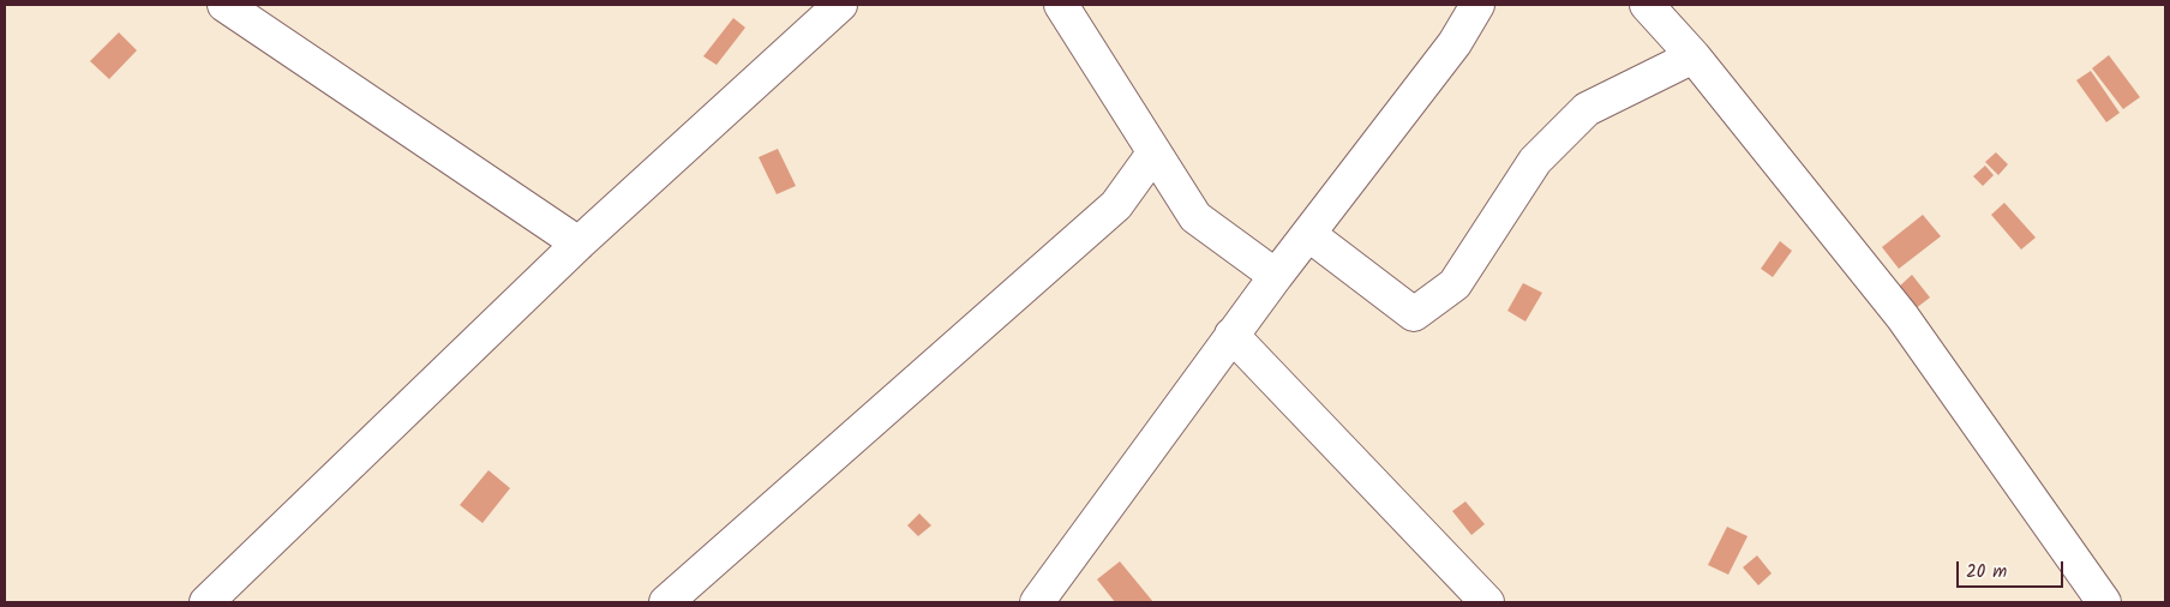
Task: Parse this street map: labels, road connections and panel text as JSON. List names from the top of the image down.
{
  "scale_bar": "20 m"
}
